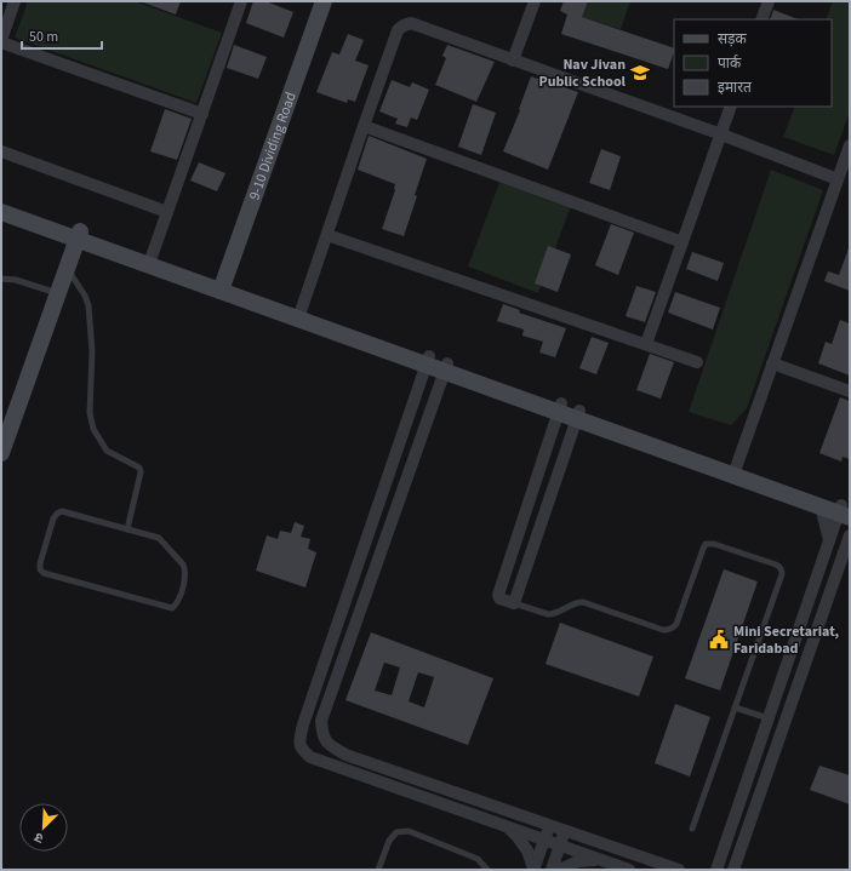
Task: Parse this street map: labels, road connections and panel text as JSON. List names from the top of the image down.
{
  "streets": {
    "street": ["9-10 Dividing Road"]
  },
  "places": {
    "school or university": ["Nav Jivan Public School"],
    "public building": ["Mini Secretariat, Faridabad"]
  },
  "legend": ["सड़क", "पार्क", "इमारत"],
  "scale_bar": "50 m",
  "north": "bottom left"
}
